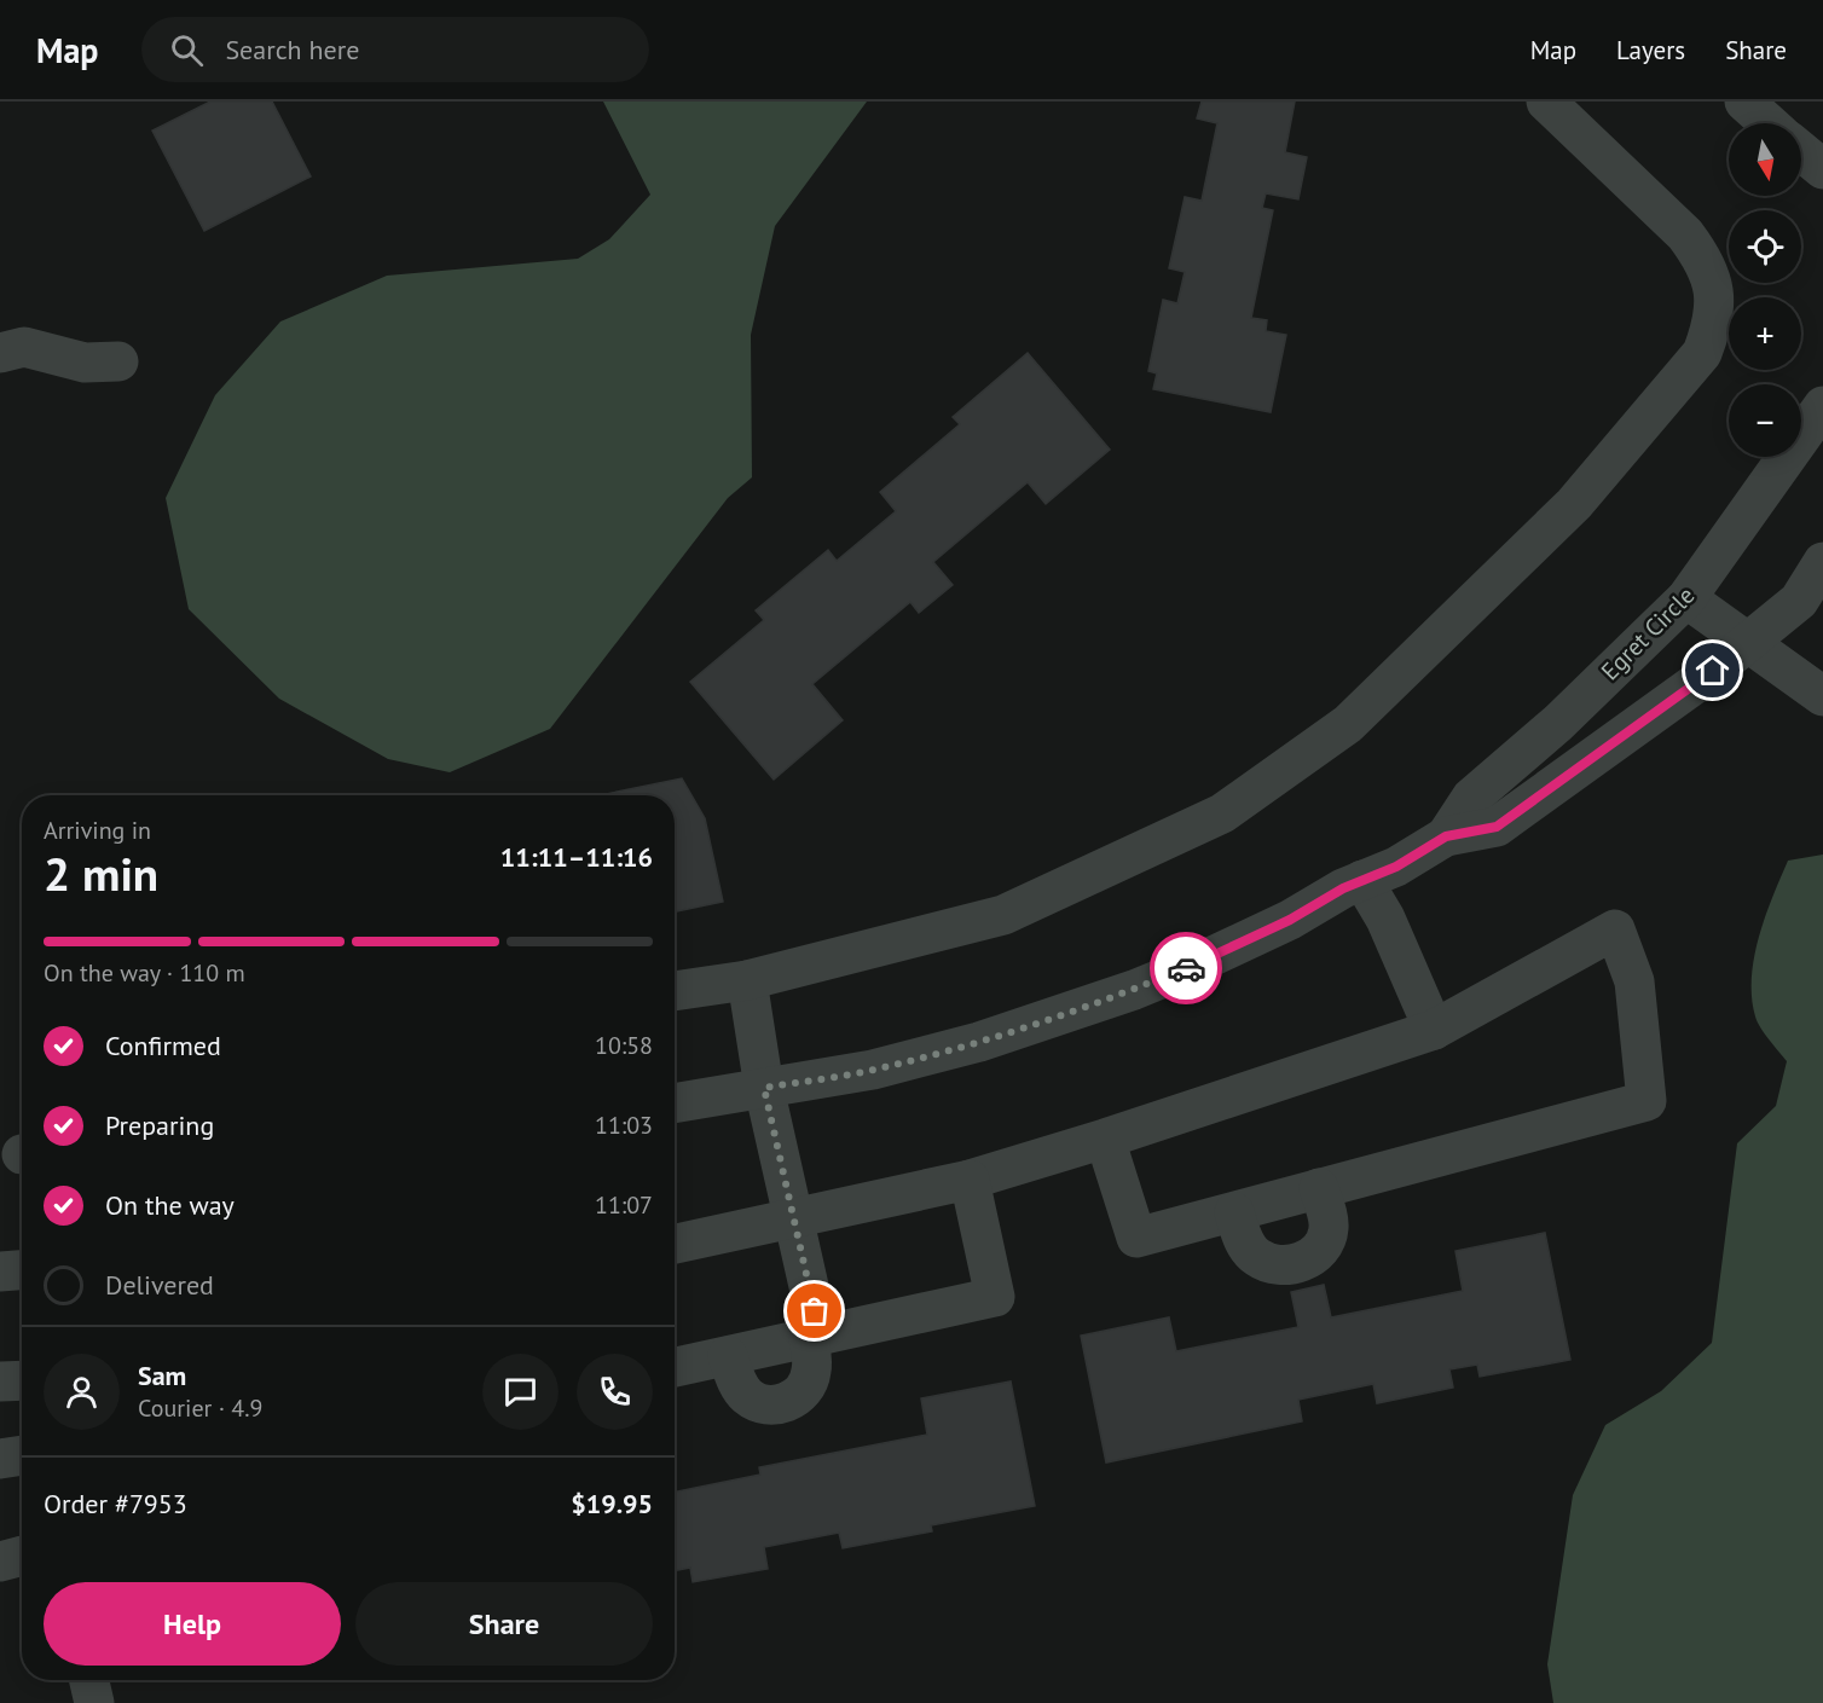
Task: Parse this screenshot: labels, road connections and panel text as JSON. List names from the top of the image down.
{
  "streets": {
    "street": ["Egret Circle"]
  },
  "north": "bottom",
  "page": {
    "header": "Map",
    "search": "Search here",
    "nav": ["Map", "Layers", "Share"],
    "map_buttons": ["+", "−"],
    "heading": ["2 min", "Arriving in", "11:11–11:16"],
    "panel": [
      "Sam",
      "Courier · 4.9",
      "Order #7953",
      "$19.95"
    ],
    "bar": "On the way · 110 m",
    "list": [
      ["Confirmed", "10:58"],
      ["Preparing", "11:03"],
      ["On the way", "11:07"],
      "Delivered"
    ],
    "buttons": ["Help", "Share"]
  }
}
